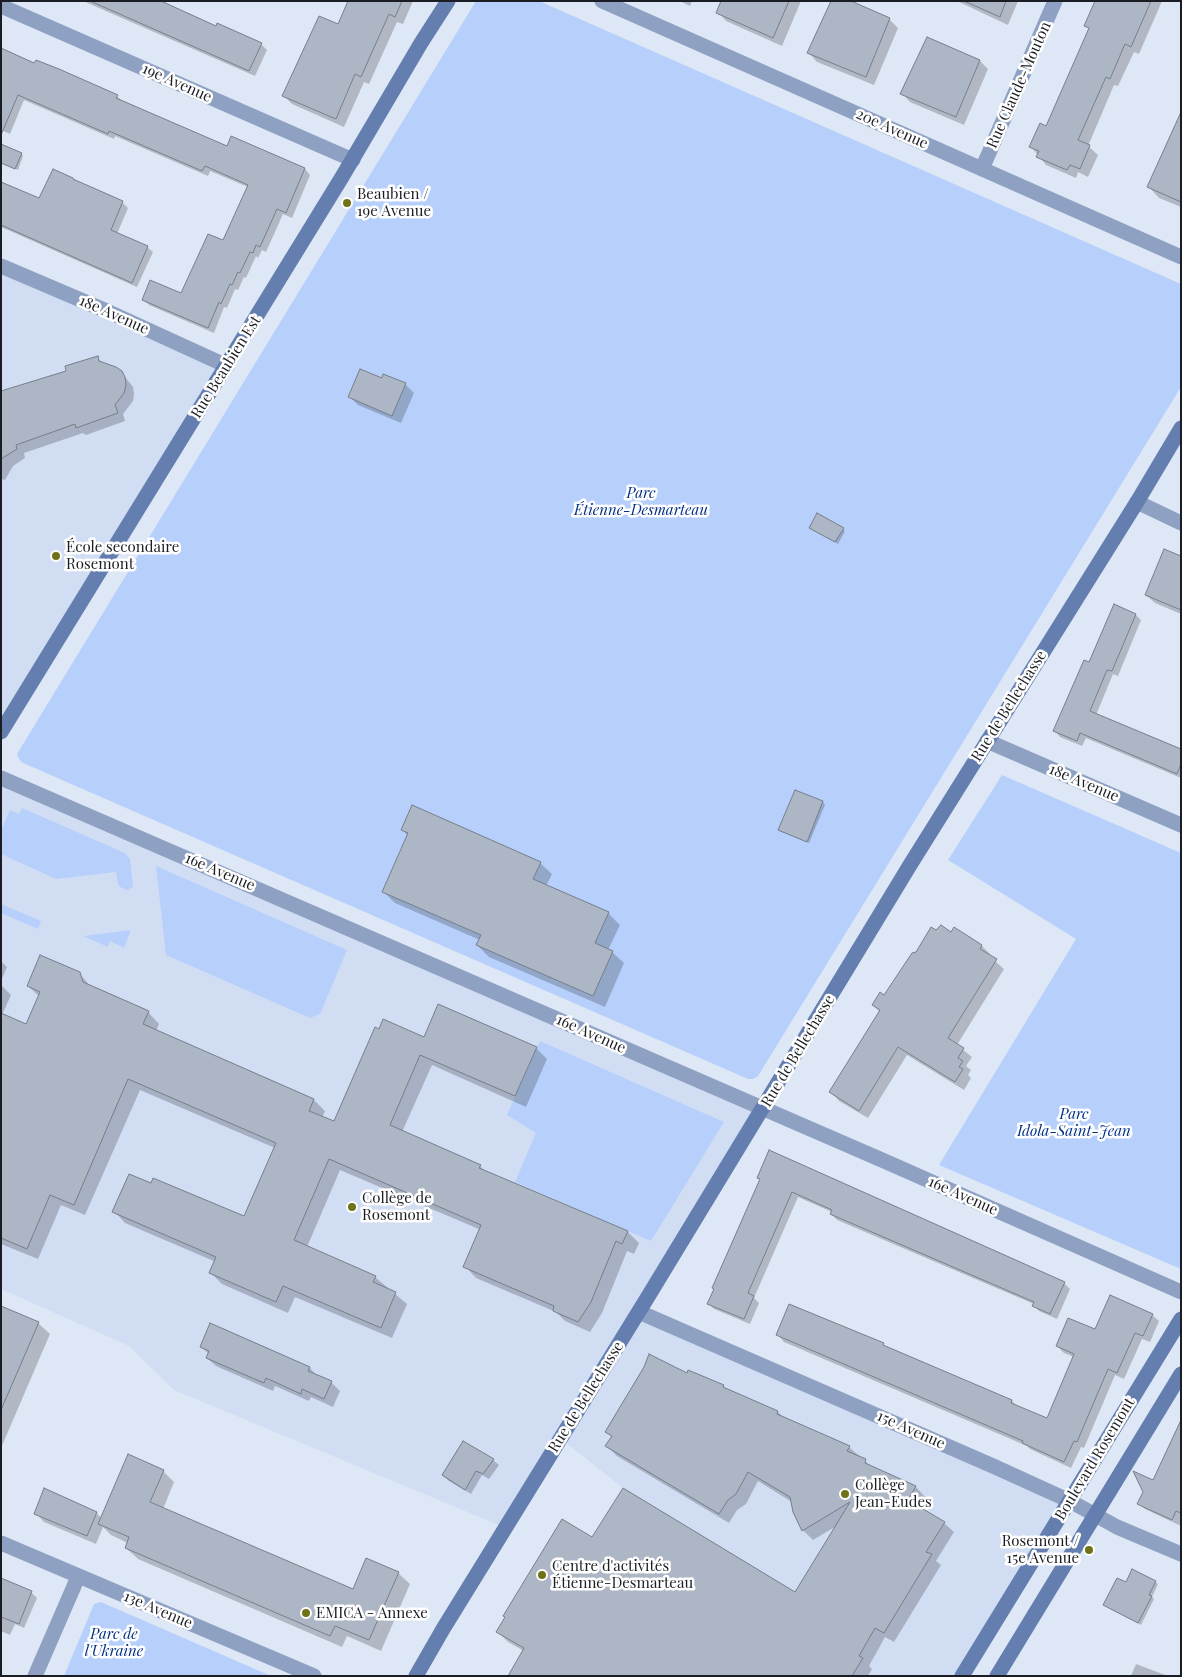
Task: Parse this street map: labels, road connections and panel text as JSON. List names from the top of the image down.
{
  "streets": {
    "street": [
      "19e Avenue",
      "Rue Claude-Mouton",
      "20e Avenue",
      "18e Avenue",
      "Rue Beaubien Est",
      "Rue de Bellechasse",
      "16e Avenue",
      "15e Avenue",
      "Boulevard Rosemont",
      "13e Avenue"
    ]
  },
  "crossings": [
    ["19e Avenue", "Rue Beaubien Est"],
    ["Rue Claude-Mouton", "20e Avenue"],
    ["18e Avenue", "Rue Beaubien Est"],
    ["18e Avenue", "Rue de Bellechasse"],
    ["Rue de Bellechasse", "16e Avenue"],
    ["Rue de Bellechasse", "15e Avenue"],
    ["15e Avenue", "Boulevard Rosemont"]
  ],
  "parks": ["Parc Étienne-Desmarteau", "Parc Idola-Saint-Jean", "Parc de l'Ukraine"],
  "places": [
    "Beaubien / 19e Avenue",
    "École secondaire Rosemont",
    "Collège de Rosemont",
    "Collège Jean-Eudes",
    "Rosemont / 15e Avenue",
    "Centre d'activités Étienne-Desmarteau",
    "EMICA - Annexe"
  ]
}
